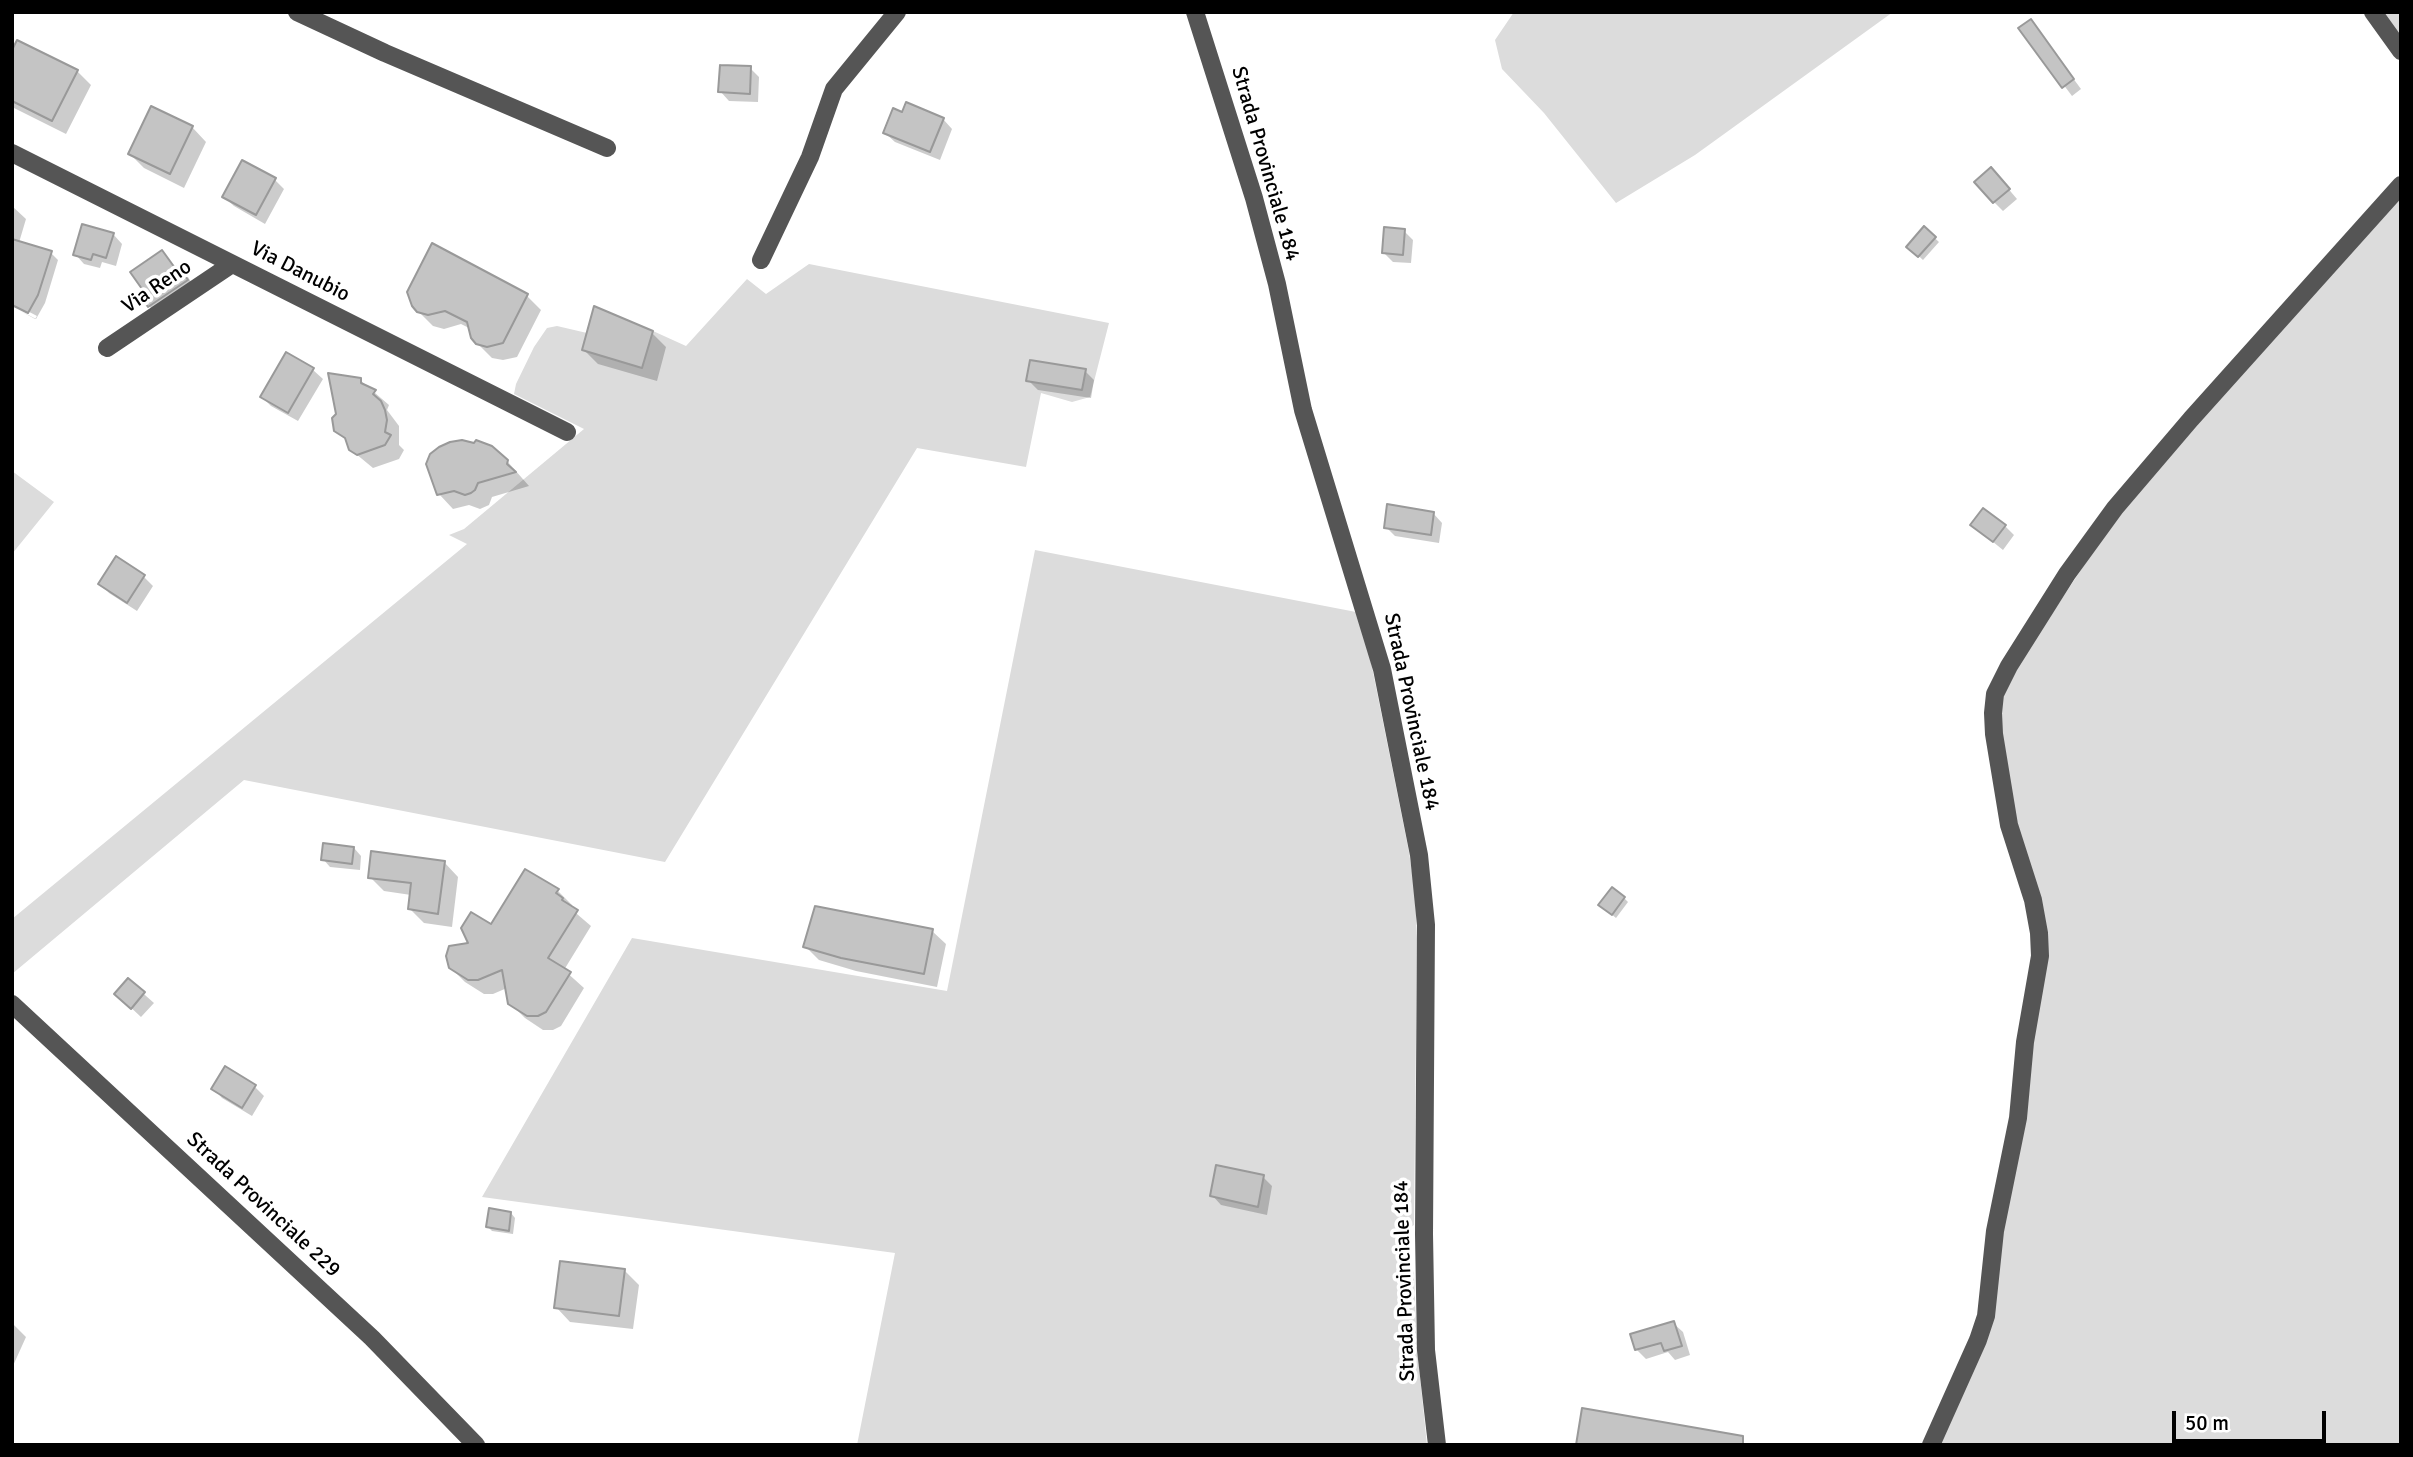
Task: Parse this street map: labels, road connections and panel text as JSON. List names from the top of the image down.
{
  "streets": {
    "street": [
      "Strada Provinciale 184",
      "Via Danubio",
      "Via Reno",
      "Strada Provinciale 229"
    ]
  },
  "crossings": [
    ["Via Danubio", "Via Reno"]
  ],
  "scale_bar": "50 m"
}
